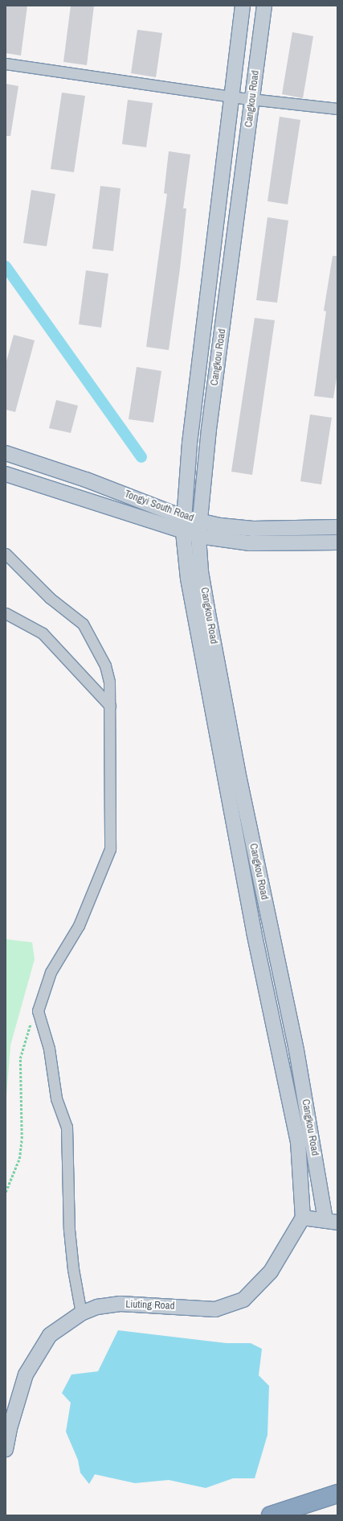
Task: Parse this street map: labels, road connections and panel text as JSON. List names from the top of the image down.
{
  "streets": {
    "street": ["Cangkou Road", "Tongyi South Road", "Liuting Road"]
  },
  "crossings": [
    ["Cangkou Road", "Tongyi South Road"],
    ["Cangkou Road", "Liuting Road"]
  ]
}
